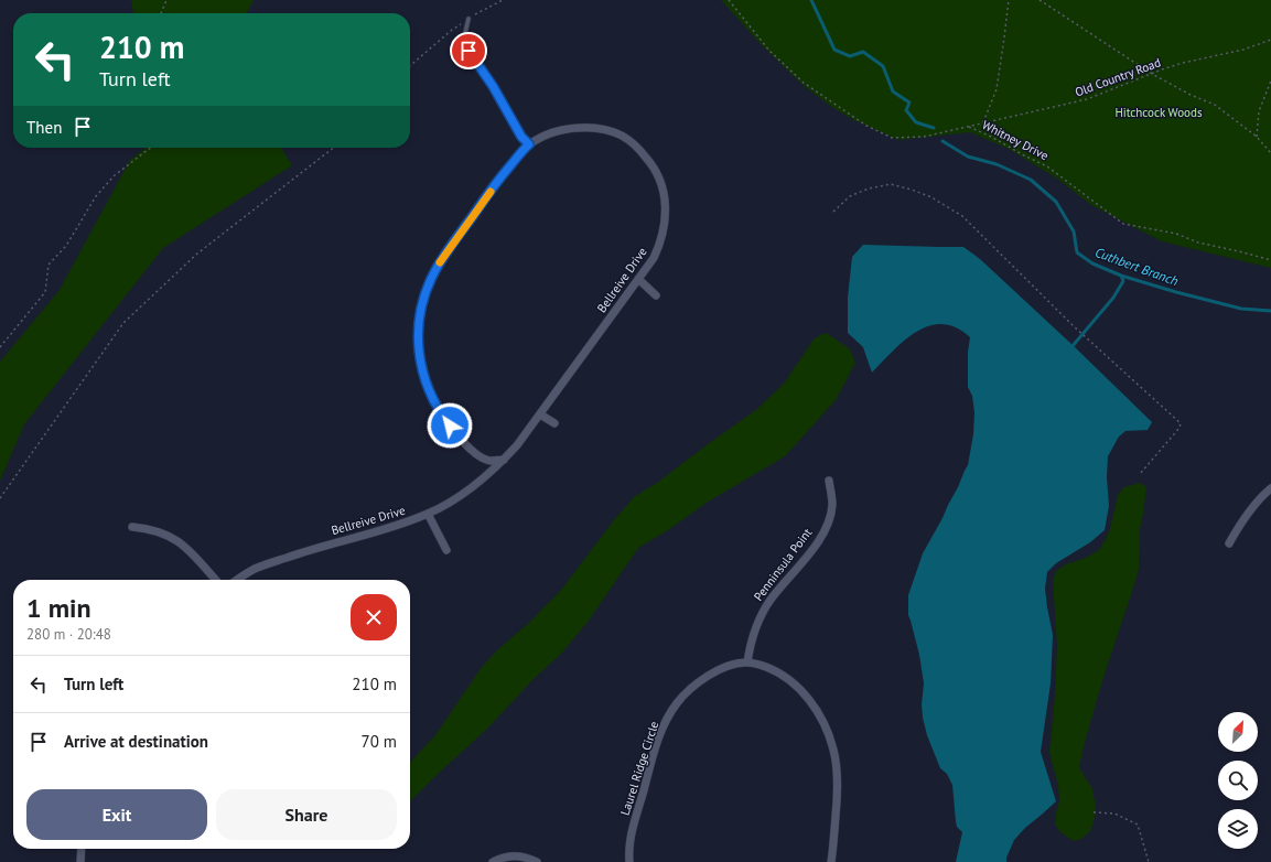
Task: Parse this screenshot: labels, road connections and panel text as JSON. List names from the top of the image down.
{
  "streets": {
    "street": ["Bellreive Drive", "Penninsula Point", "Laurel Ridge Circle"],
    "path": ["Old Country Road", "Whitney Drive"]
  },
  "crossings": [
    ["Old Country Road", "Whitney Drive"],
    ["Penninsula Point", "Laurel Ridge Circle"]
  ],
  "water": ["Cuthbert Branch"],
  "parks": ["Hitchcock Woods"],
  "north": "top right",
  "page": {
    "turn": ["210 m", "Turn left"],
    "then": "Then",
    "heading": ["1 min", "280 m · 20:48"],
    "list": [
      {
        "name": "Turn left",
        "value": "210 m"
      },
      {
        "name": "Arrive at destination",
        "value": "70 m"
      }
    ],
    "buttons": ["Exit", "Share"]
  }
}
